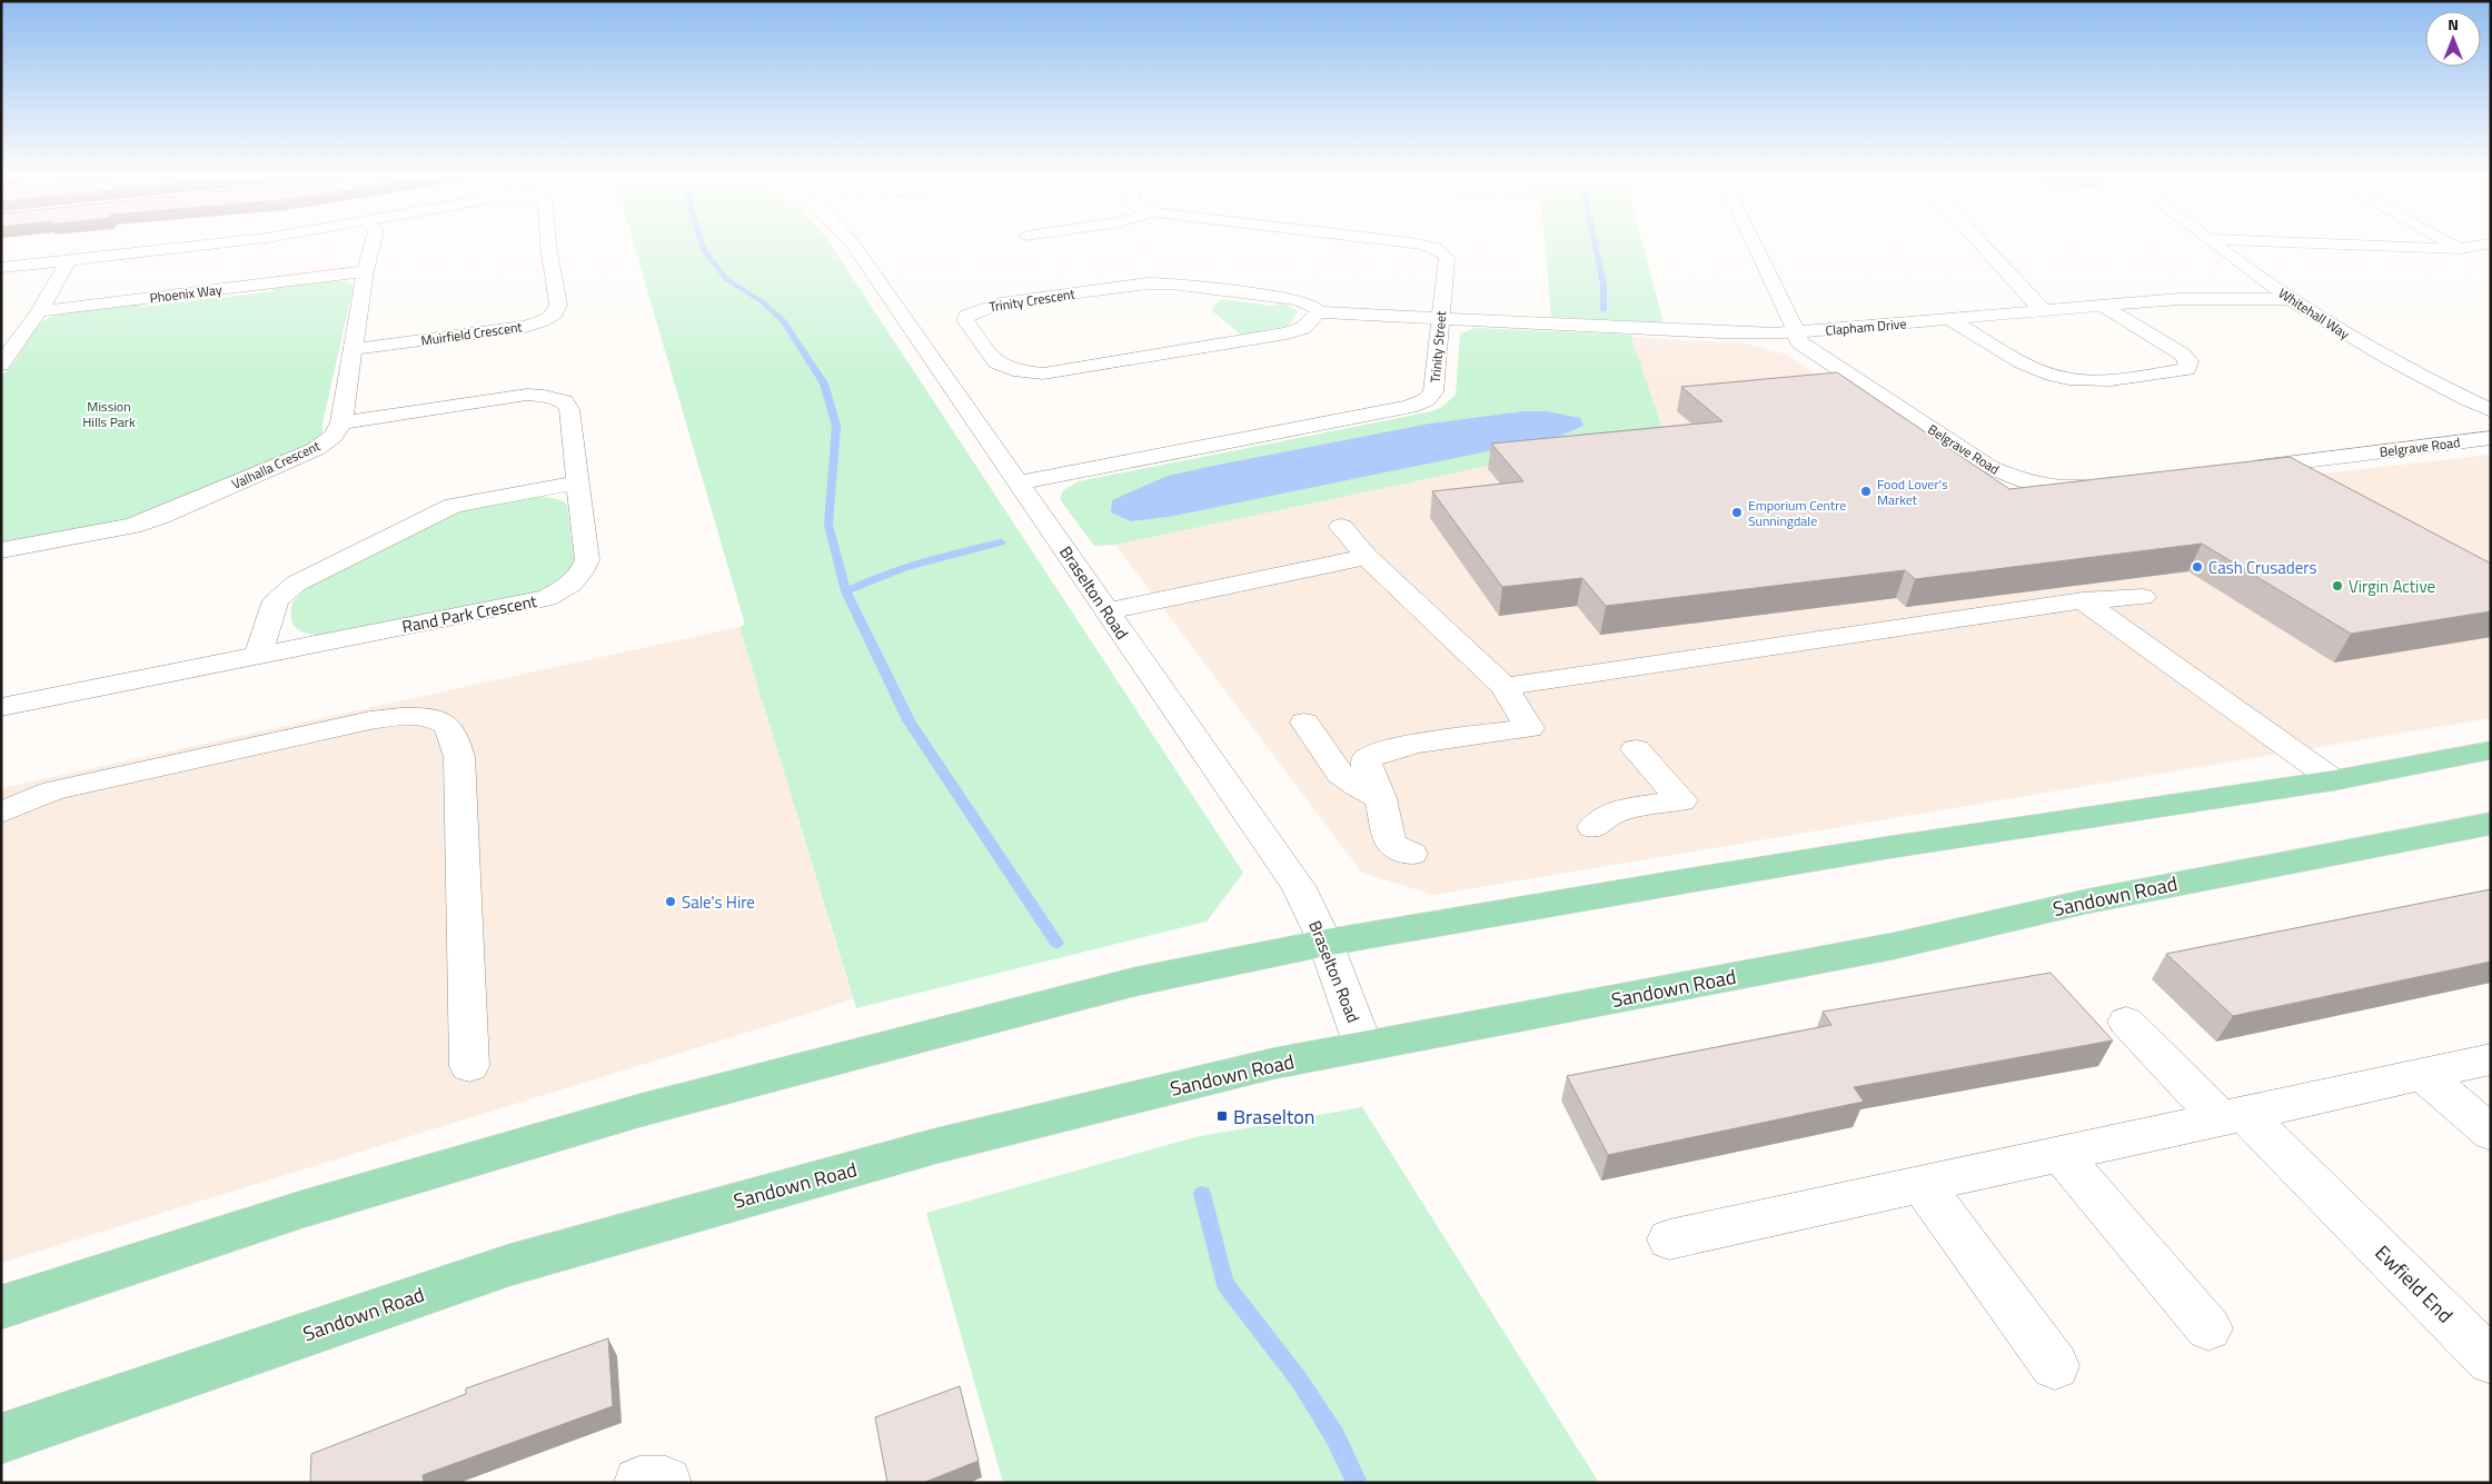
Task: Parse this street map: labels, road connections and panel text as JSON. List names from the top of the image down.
{
  "streets": {
    "main road": ["Sandown Road"],
    "street": [
      "Phoenix Way",
      "Trinity Crescent",
      "Whitehall Way",
      "Clapham Drive",
      "Muirfield Crescent",
      "Trinity Street",
      "Belgrave Road",
      "Valhalla Crescent",
      "Braselton Road",
      "Rand Park Crescent",
      "Ewfield End"
    ]
  },
  "crossings": [
    ["Trinity Crescent", "Clapham Drive"],
    ["Trinity Crescent", "Trinity Street"],
    ["Whitehall Way", "Clapham Drive"],
    ["Clapham Drive", "Trinity Street"],
    ["Clapham Drive", "Belgrave Road"],
    ["Trinity Street", "Braselton Road"],
    ["Valhalla Crescent", "Rand Park Crescent"],
    ["Braselton Road", "Sandown Road"]
  ],
  "parks": ["Mission Hills Park"],
  "places": {
    "other": [
      "Food Lover's Market",
      "Emporium Centre Sunningdale",
      "Cash Crusaders",
      "Virgin Active",
      "Sale's Hire"
    ],
    "transit": ["Braselton"]
  },
  "north": "top"
}
